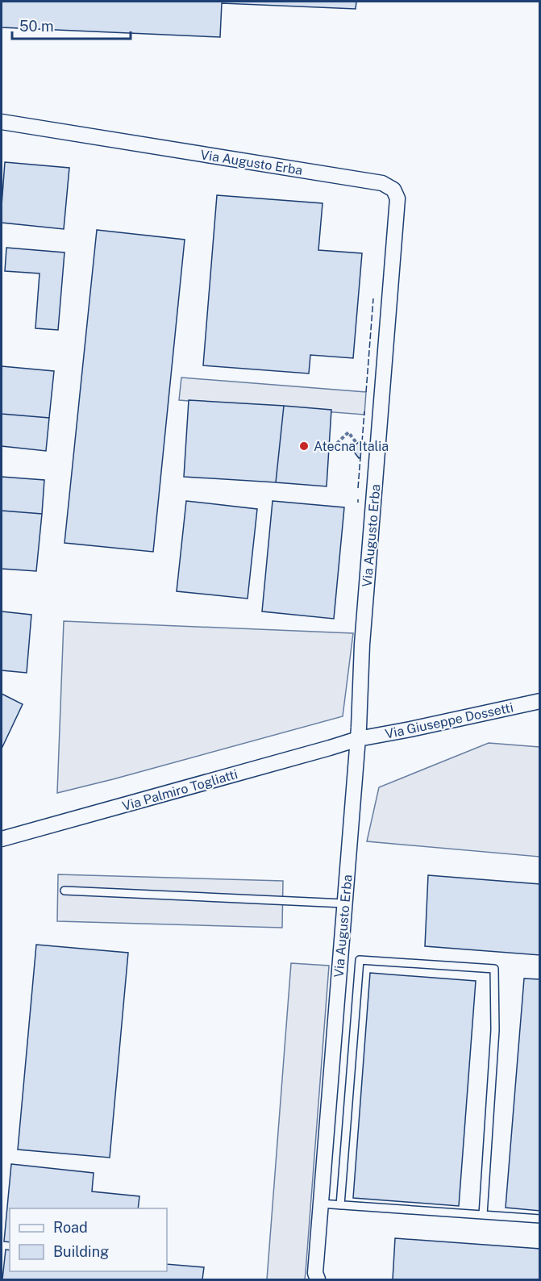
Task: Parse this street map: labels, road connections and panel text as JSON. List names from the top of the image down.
{
  "streets": {
    "street": ["Via Augusto Erba", "Via Giuseppe Dossetti", "Via Palmiro Togliatti"]
  },
  "crossings": [
    ["Via Augusto Erba", "Via Giuseppe Dossetti"],
    ["Via Augusto Erba", "Via Palmiro Togliatti"],
    ["Via Giuseppe Dossetti", "Via Palmiro Togliatti"]
  ],
  "places": ["Atecna Italia"],
  "legend": ["Road", "Building"],
  "scale_bar": "50 m"
}
